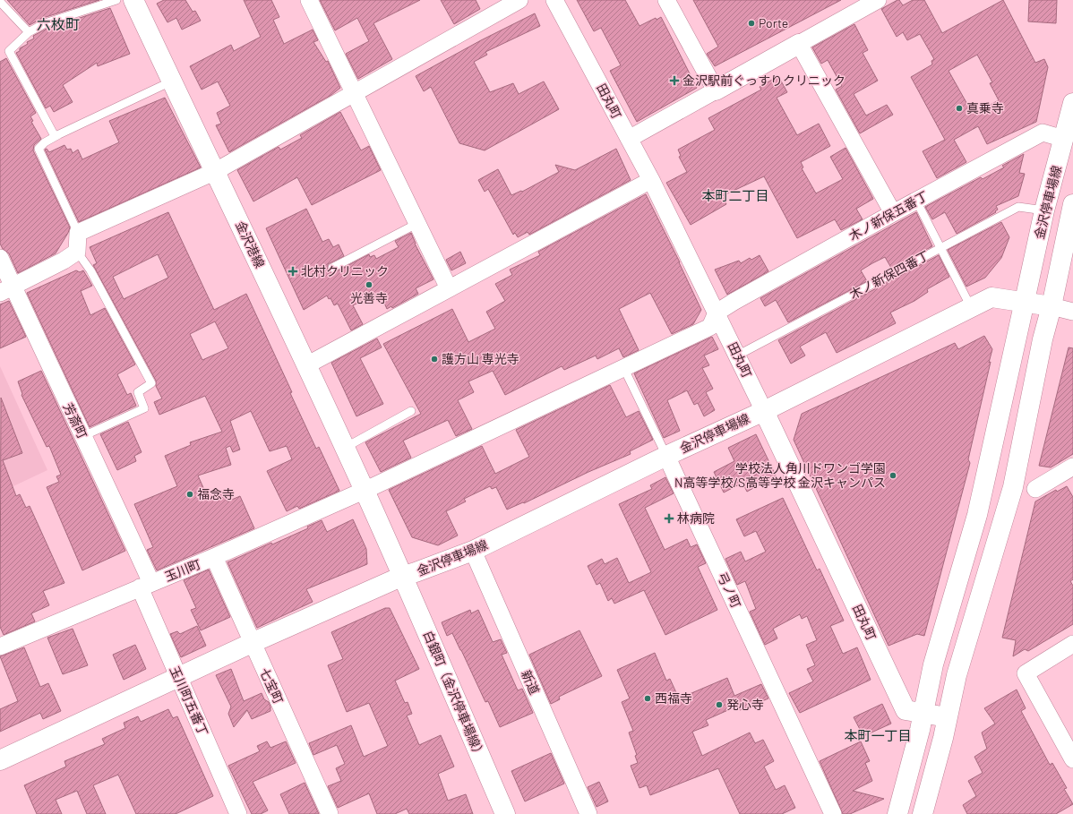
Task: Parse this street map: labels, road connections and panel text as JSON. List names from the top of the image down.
{
  "streets": {
    "street": [
      "田丸町",
      "金沢停車場線",
      "木ノ新保五番丁",
      "金沢港線",
      "芳斎町",
      "玉川町",
      "弓ノ町",
      "新道",
      "七宝町",
      "白銀町（金沢停車場線）",
      "玉川町五番丁"
    ],
    "lane": ["木ノ新保四番丁"]
  },
  "crossings": [
    ["田丸町", "金沢停車場線"],
    ["田丸町", "木ノ新保五番丁"],
    ["田丸町", "木ノ新保四番丁"],
    ["田丸町", "玉川町"],
    ["金沢停車場線", "木ノ新保五番丁"],
    ["金沢停車場線", "木ノ新保四番丁"],
    ["金沢停車場線", "弓ノ町"],
    ["金沢停車場線", "新道"],
    ["金沢停車場線", "七宝町"],
    ["金沢停車場線", "白銀町（金沢停車場線）"],
    ["金沢停車場線", "玉川町五番丁"],
    ["木ノ新保五番丁", "玉川町"],
    ["金沢港線", "玉川町"],
    ["金沢港線", "白銀町（金沢停車場線）"],
    ["芳斎町", "玉川町"],
    ["芳斎町", "玉川町五番丁"],
    ["玉川町", "弓ノ町"],
    ["玉川町", "七宝町"],
    ["玉川町", "白銀町（金沢停車場線）"],
    ["玉川町", "玉川町五番丁"]
  ],
  "districts": ["六枚町", "本町二丁目", "本町一丁目"],
  "places": {
    "other": [
      "Porte",
      "真乗寺",
      "光善寺",
      "護方山 専光寺",
      "学校法人角川ドワンゴ学園 N高等学校/S高等学校 金沢キャンパス",
      "福念寺",
      "西福寺",
      "発心寺"
    ],
    "health": ["金沢駅前ぐっすりクリニック", "北村クリニック", "林病院"]
  }
}
